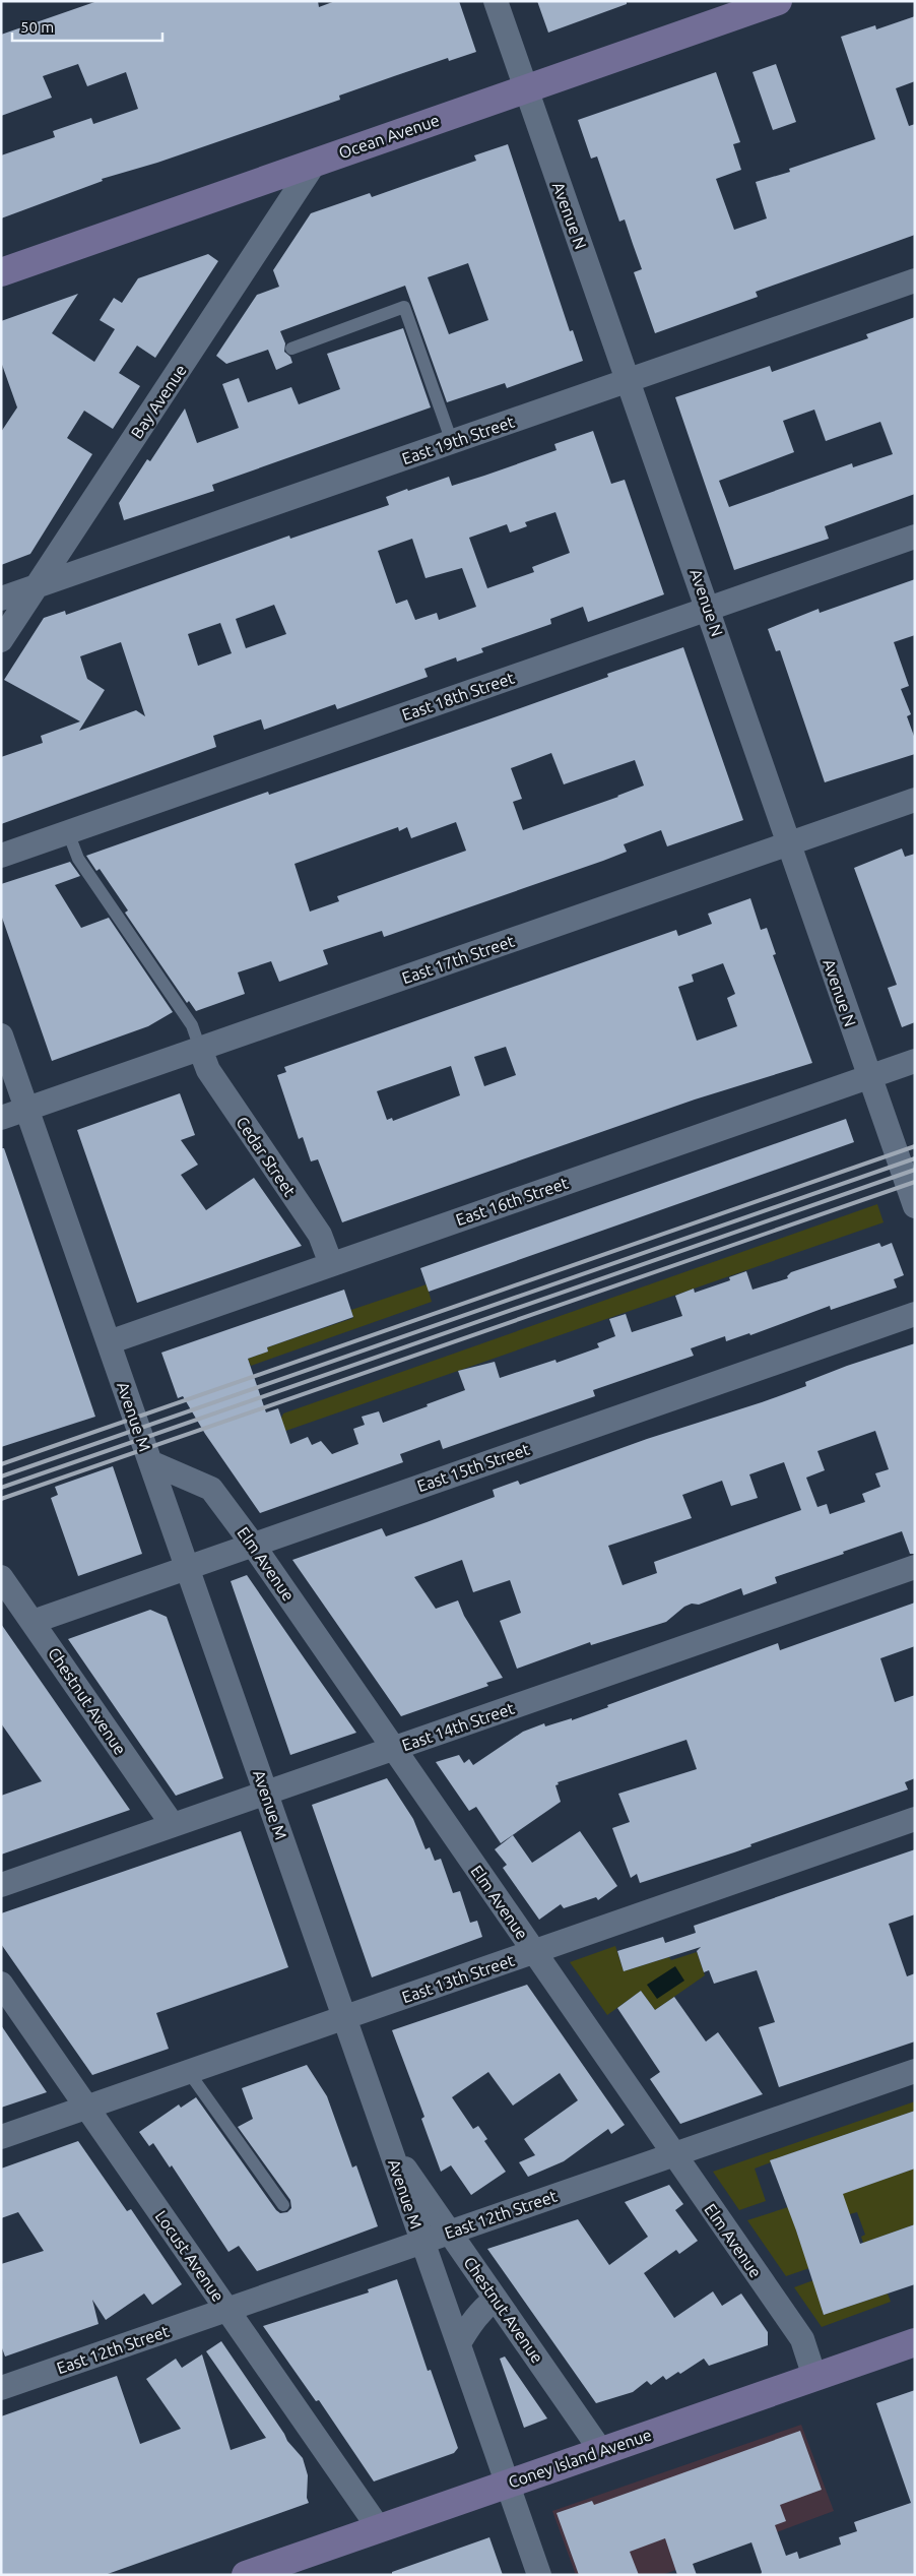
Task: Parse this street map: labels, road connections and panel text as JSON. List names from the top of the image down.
{
  "streets": {
    "main road": ["Ocean Avenue", "Coney Island Avenue"],
    "street": [
      "Avenue N",
      "Bay Avenue",
      "East 19th Street",
      "East 18th Street",
      "East 17th Street",
      "Cedar Street",
      "East 16th Street",
      "Avenue M",
      "East 15th Street",
      "Elm Avenue",
      "Chestnut Avenue",
      "East 14th Street",
      "East 13th Street",
      "East 12th Street",
      "Locust Avenue"
    ]
  },
  "crossings": [
    ["Ocean Avenue", "Avenue N"],
    ["Ocean Avenue", "Bay Avenue"],
    ["Avenue N", "East 19th Street"],
    ["Avenue N", "East 18th Street"],
    ["Avenue N", "East 17th Street"],
    ["Avenue N", "East 16th Street"],
    ["Bay Avenue", "East 19th Street"],
    ["East 17th Street", "Cedar Street"],
    ["East 17th Street", "Avenue M"],
    ["Cedar Street", "East 16th Street"],
    ["East 16th Street", "Avenue M"],
    ["Avenue M", "East 15th Street"],
    ["Avenue M", "Elm Avenue"],
    ["Avenue M", "Chestnut Avenue"],
    ["Avenue M", "East 14th Street"],
    ["Avenue M", "East 13th Street"],
    ["Avenue M", "East 12th Street"],
    ["Avenue M", "Coney Island Avenue"],
    ["East 15th Street", "Elm Avenue"],
    ["East 15th Street", "Chestnut Avenue"],
    ["Elm Avenue", "East 14th Street"],
    ["Elm Avenue", "East 13th Street"],
    ["Elm Avenue", "East 12th Street"],
    ["Elm Avenue", "Coney Island Avenue"],
    ["Chestnut Avenue", "East 14th Street"],
    ["Chestnut Avenue", "East 12th Street"],
    ["Chestnut Avenue", "Coney Island Avenue"],
    ["East 13th Street", "Locust Avenue"],
    ["East 12th Street", "Locust Avenue"],
    ["Locust Avenue", "Coney Island Avenue"]
  ],
  "scale_bar": "50 m"
}
